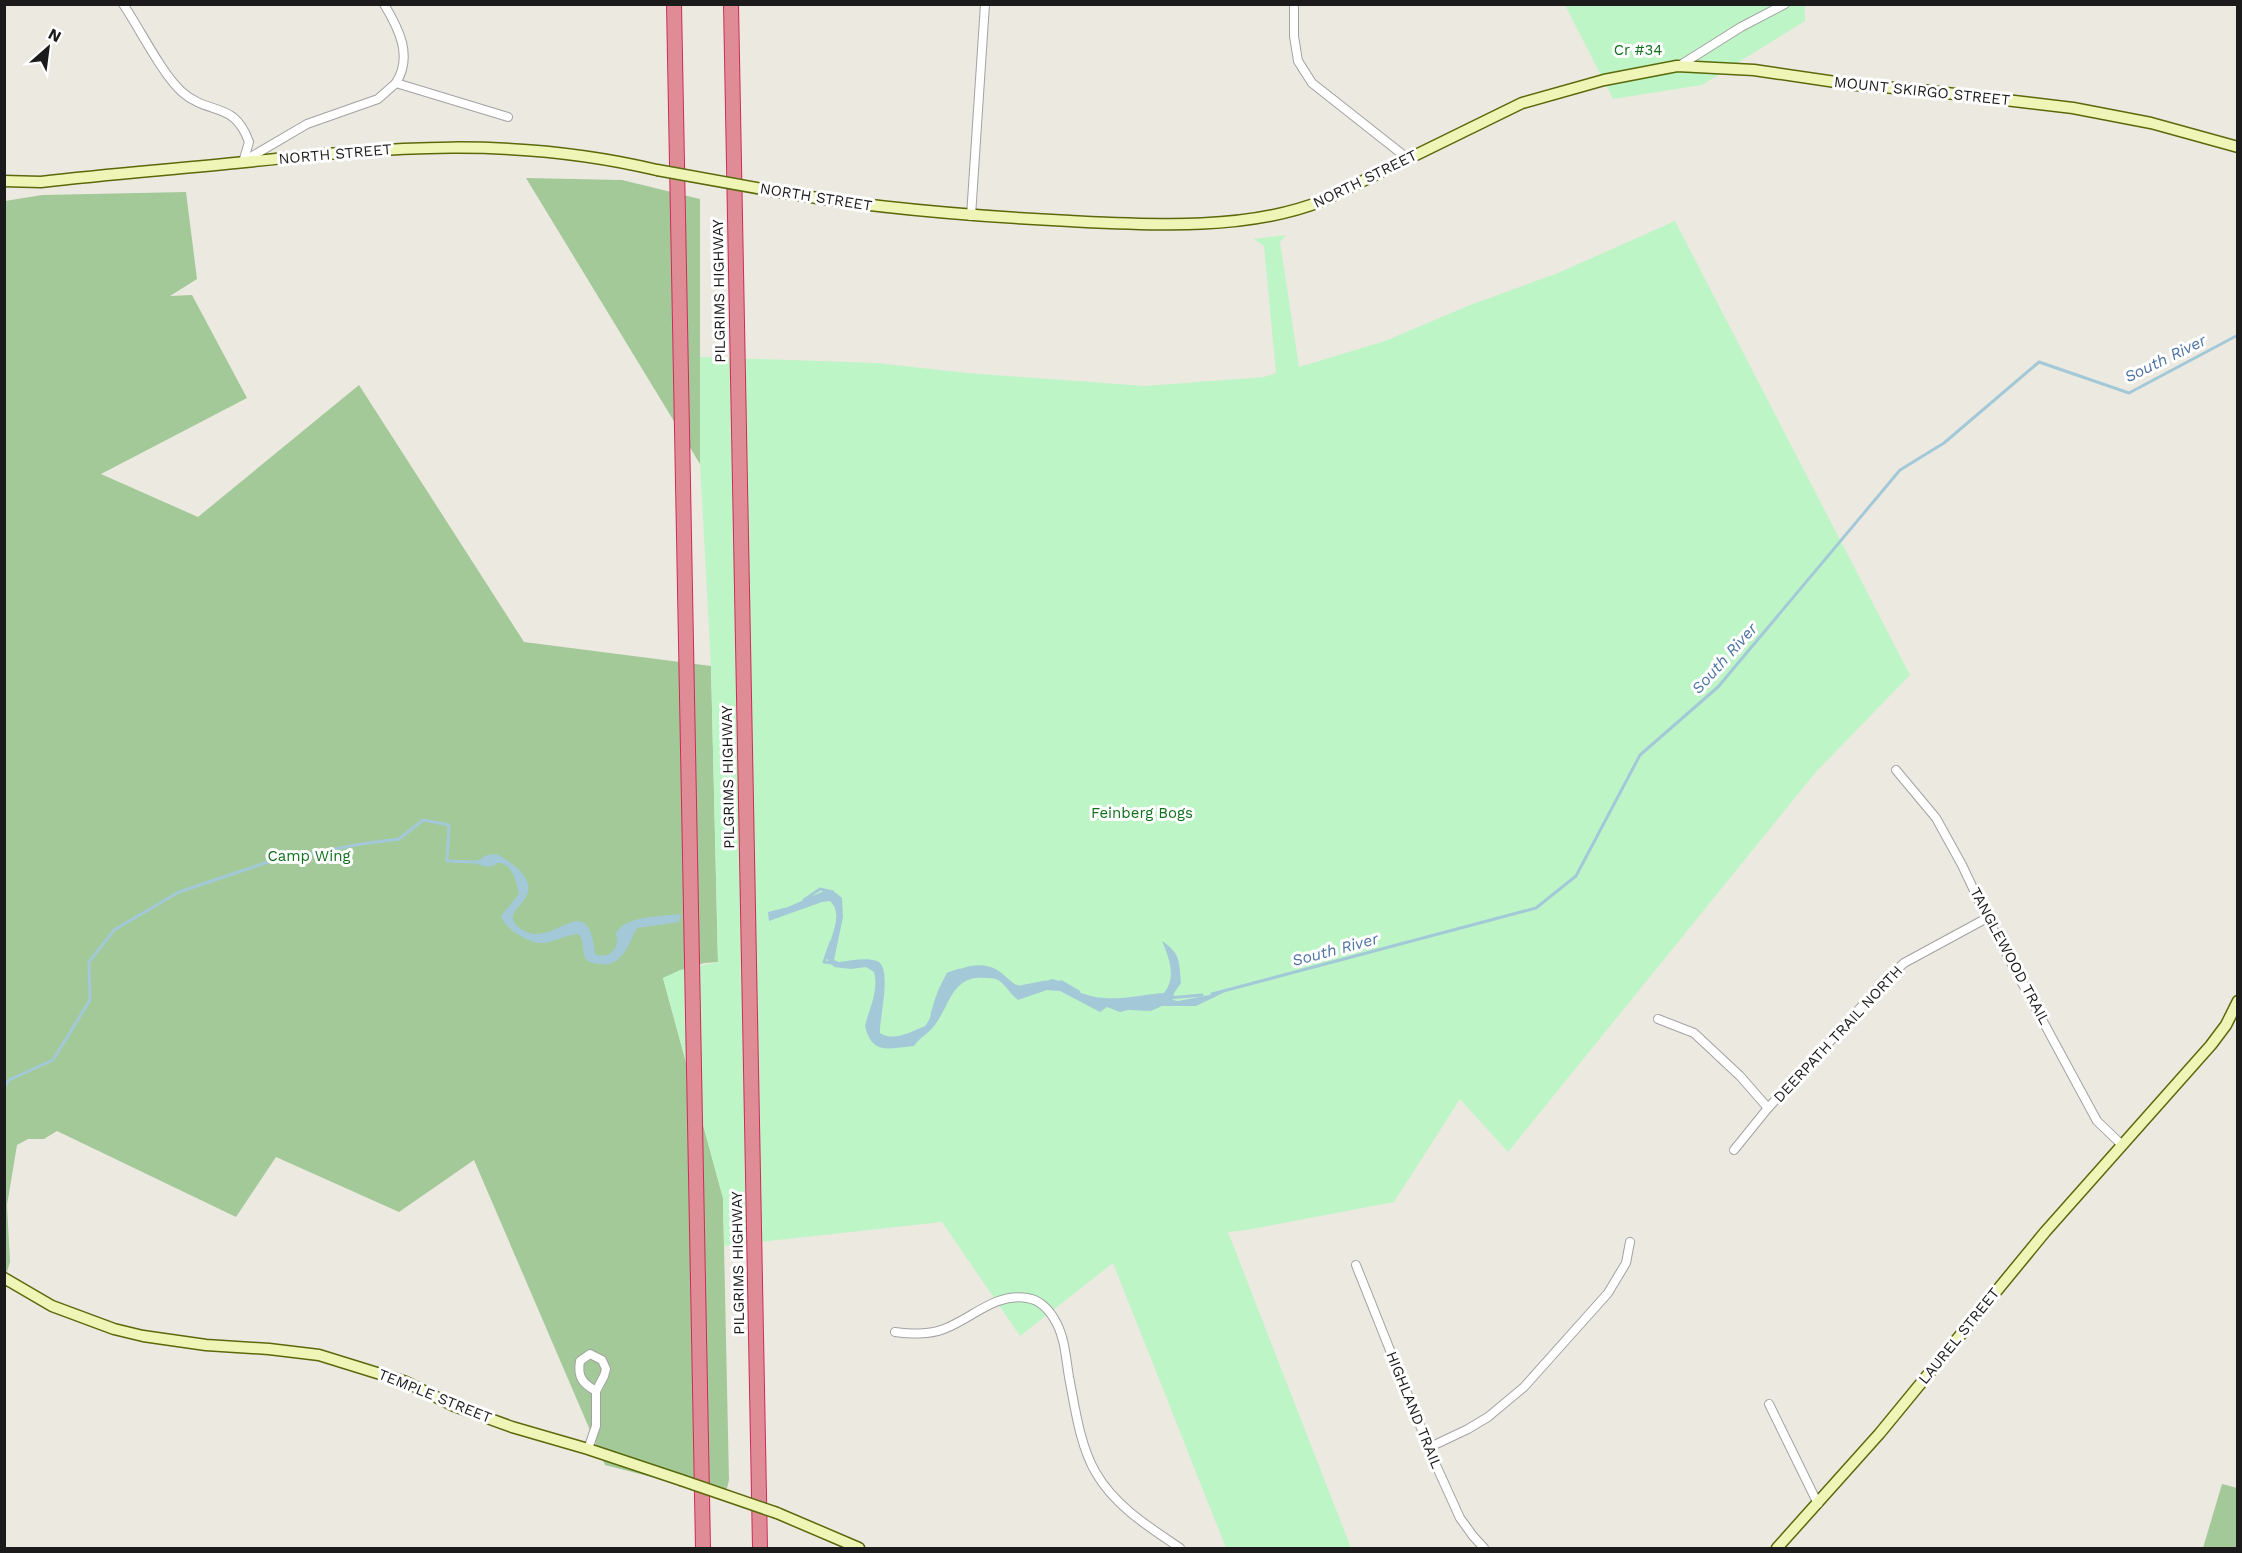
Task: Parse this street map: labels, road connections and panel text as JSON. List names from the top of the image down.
{
  "streets": {
    "highway": ["PILGRIMS HIGHWAY"],
    "street": [
      "MOUNT SKIRGO STREET",
      "NORTH STREET",
      "TANGLEWOOD TRAIL",
      "DEERPATH TRAIL NORTH",
      "LAUREL STREET",
      "TEMPLE STREET",
      "HIGHLAND TRAIL"
    ]
  },
  "crossings": [
    ["MOUNT SKIRGO STREET", "NORTH STREET"],
    ["TANGLEWOOD TRAIL", "DEERPATH TRAIL NORTH"],
    ["TANGLEWOOD TRAIL", "LAUREL STREET"]
  ],
  "water": ["South River"],
  "parks": ["Cr #34", "Feinberg Bogs", "Camp Wing"],
  "north": "top right"
}
